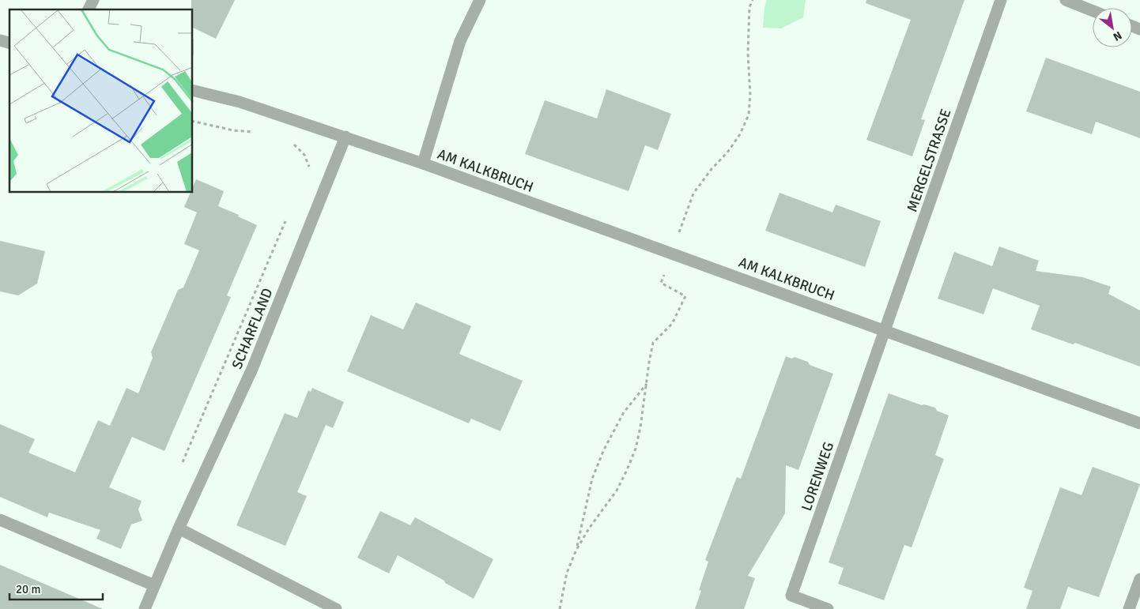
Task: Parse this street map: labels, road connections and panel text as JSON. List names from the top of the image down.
{
  "streets": {
    "street": [
      "MERGELSTRASSE",
      "AM KALKBRUCH",
      "SCHARFLAND",
      "LORENWEG"
    ]
  },
  "crossings": [
    ["MERGELSTRASSE", "AM KALKBRUCH"],
    ["MERGELSTRASSE", "LORENWEG"],
    ["AM KALKBRUCH", "SCHARFLAND"],
    ["AM KALKBRUCH", "LORENWEG"]
  ],
  "scale_bar": "20 m",
  "north": "bottom right"
}
